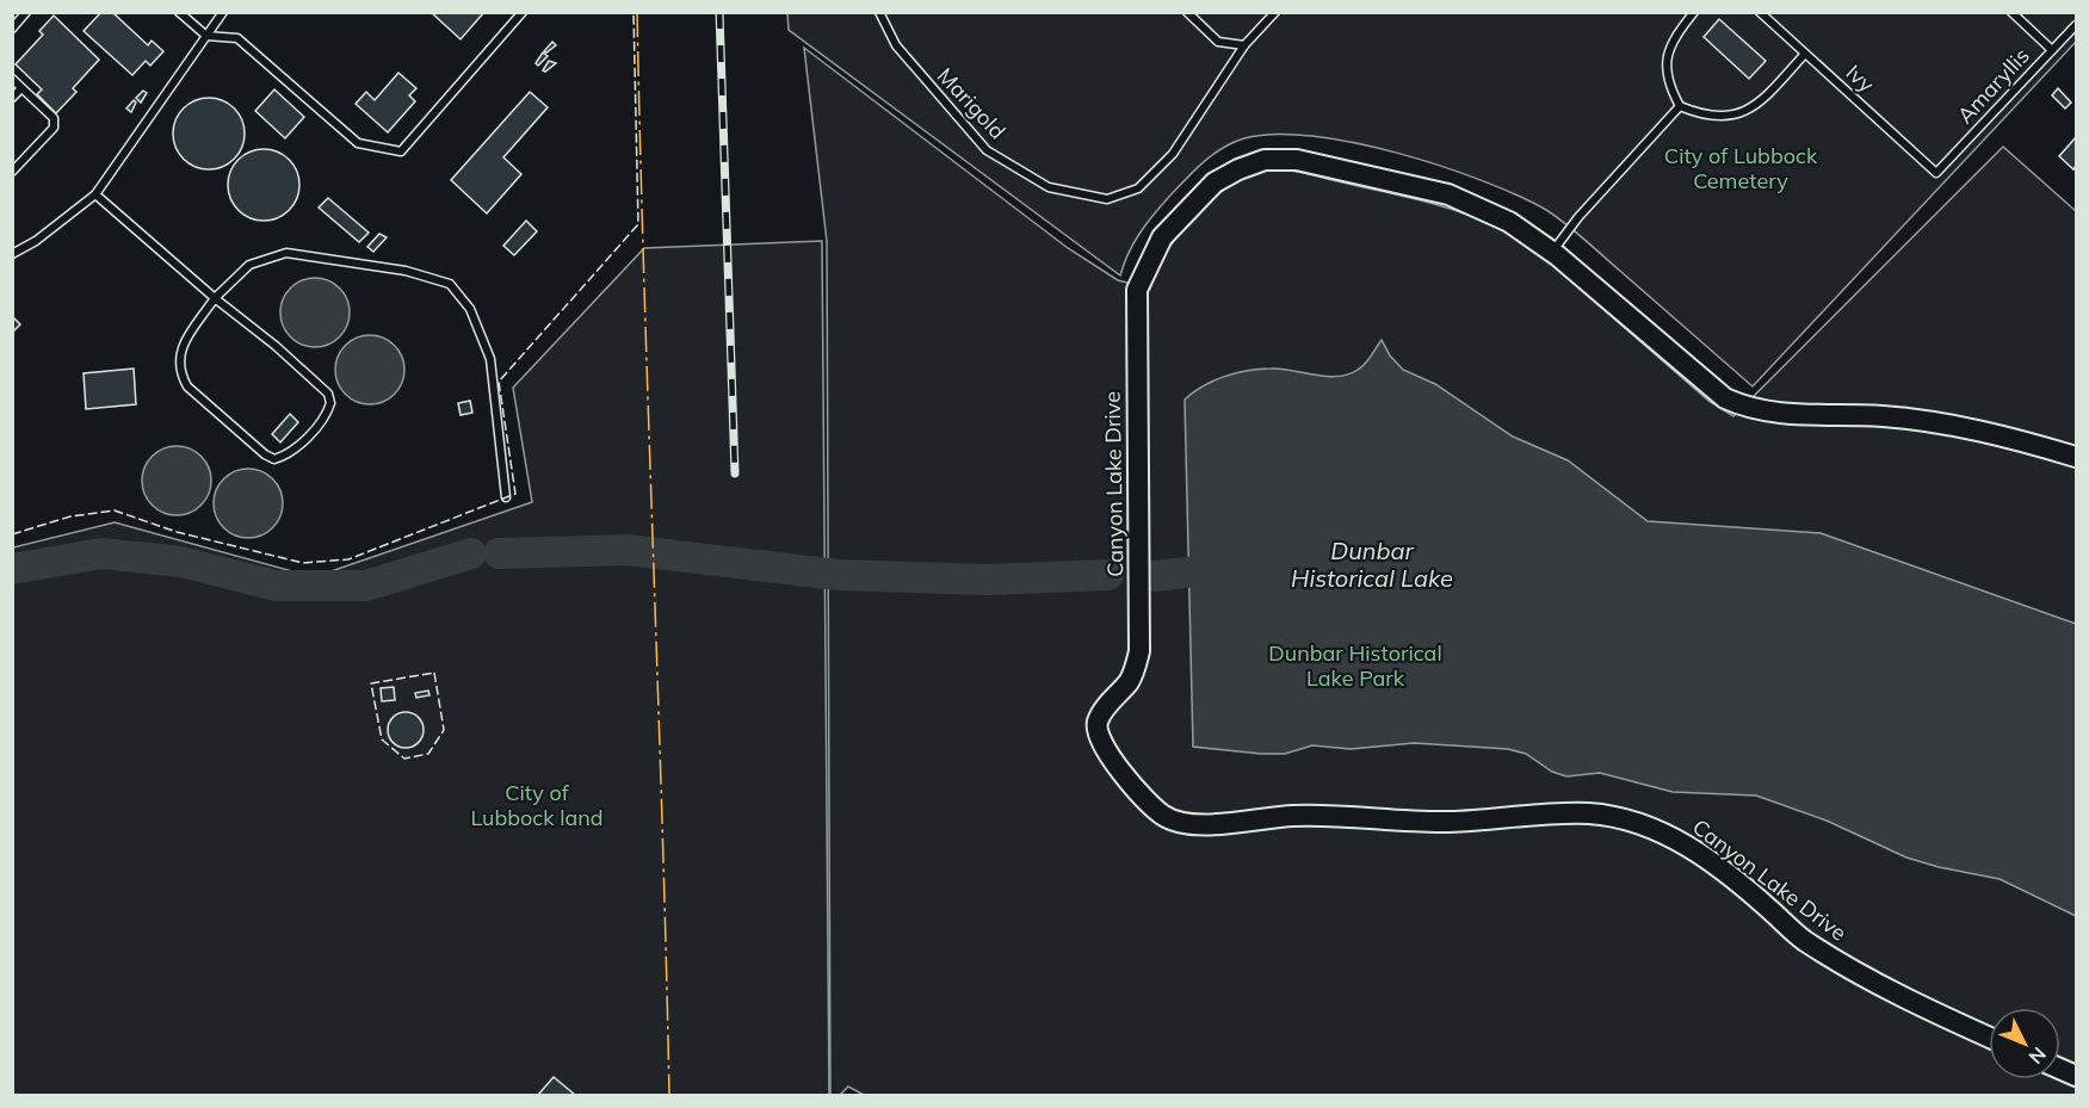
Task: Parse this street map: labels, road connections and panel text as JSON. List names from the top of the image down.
{
  "streets": {
    "street": ["Canyon Lake Drive"],
    "lane": ["Ivy", "Amaryllis", "Marigold"]
  },
  "crossings": [
    ["Ivy", "Amaryllis"]
  ],
  "water": ["Dunbar Historical Lake"],
  "parks": ["City of Lubbock Cemetery", "Dunbar Historical Lake Park", "City of Lubbock land"],
  "north": "bottom right"
}
